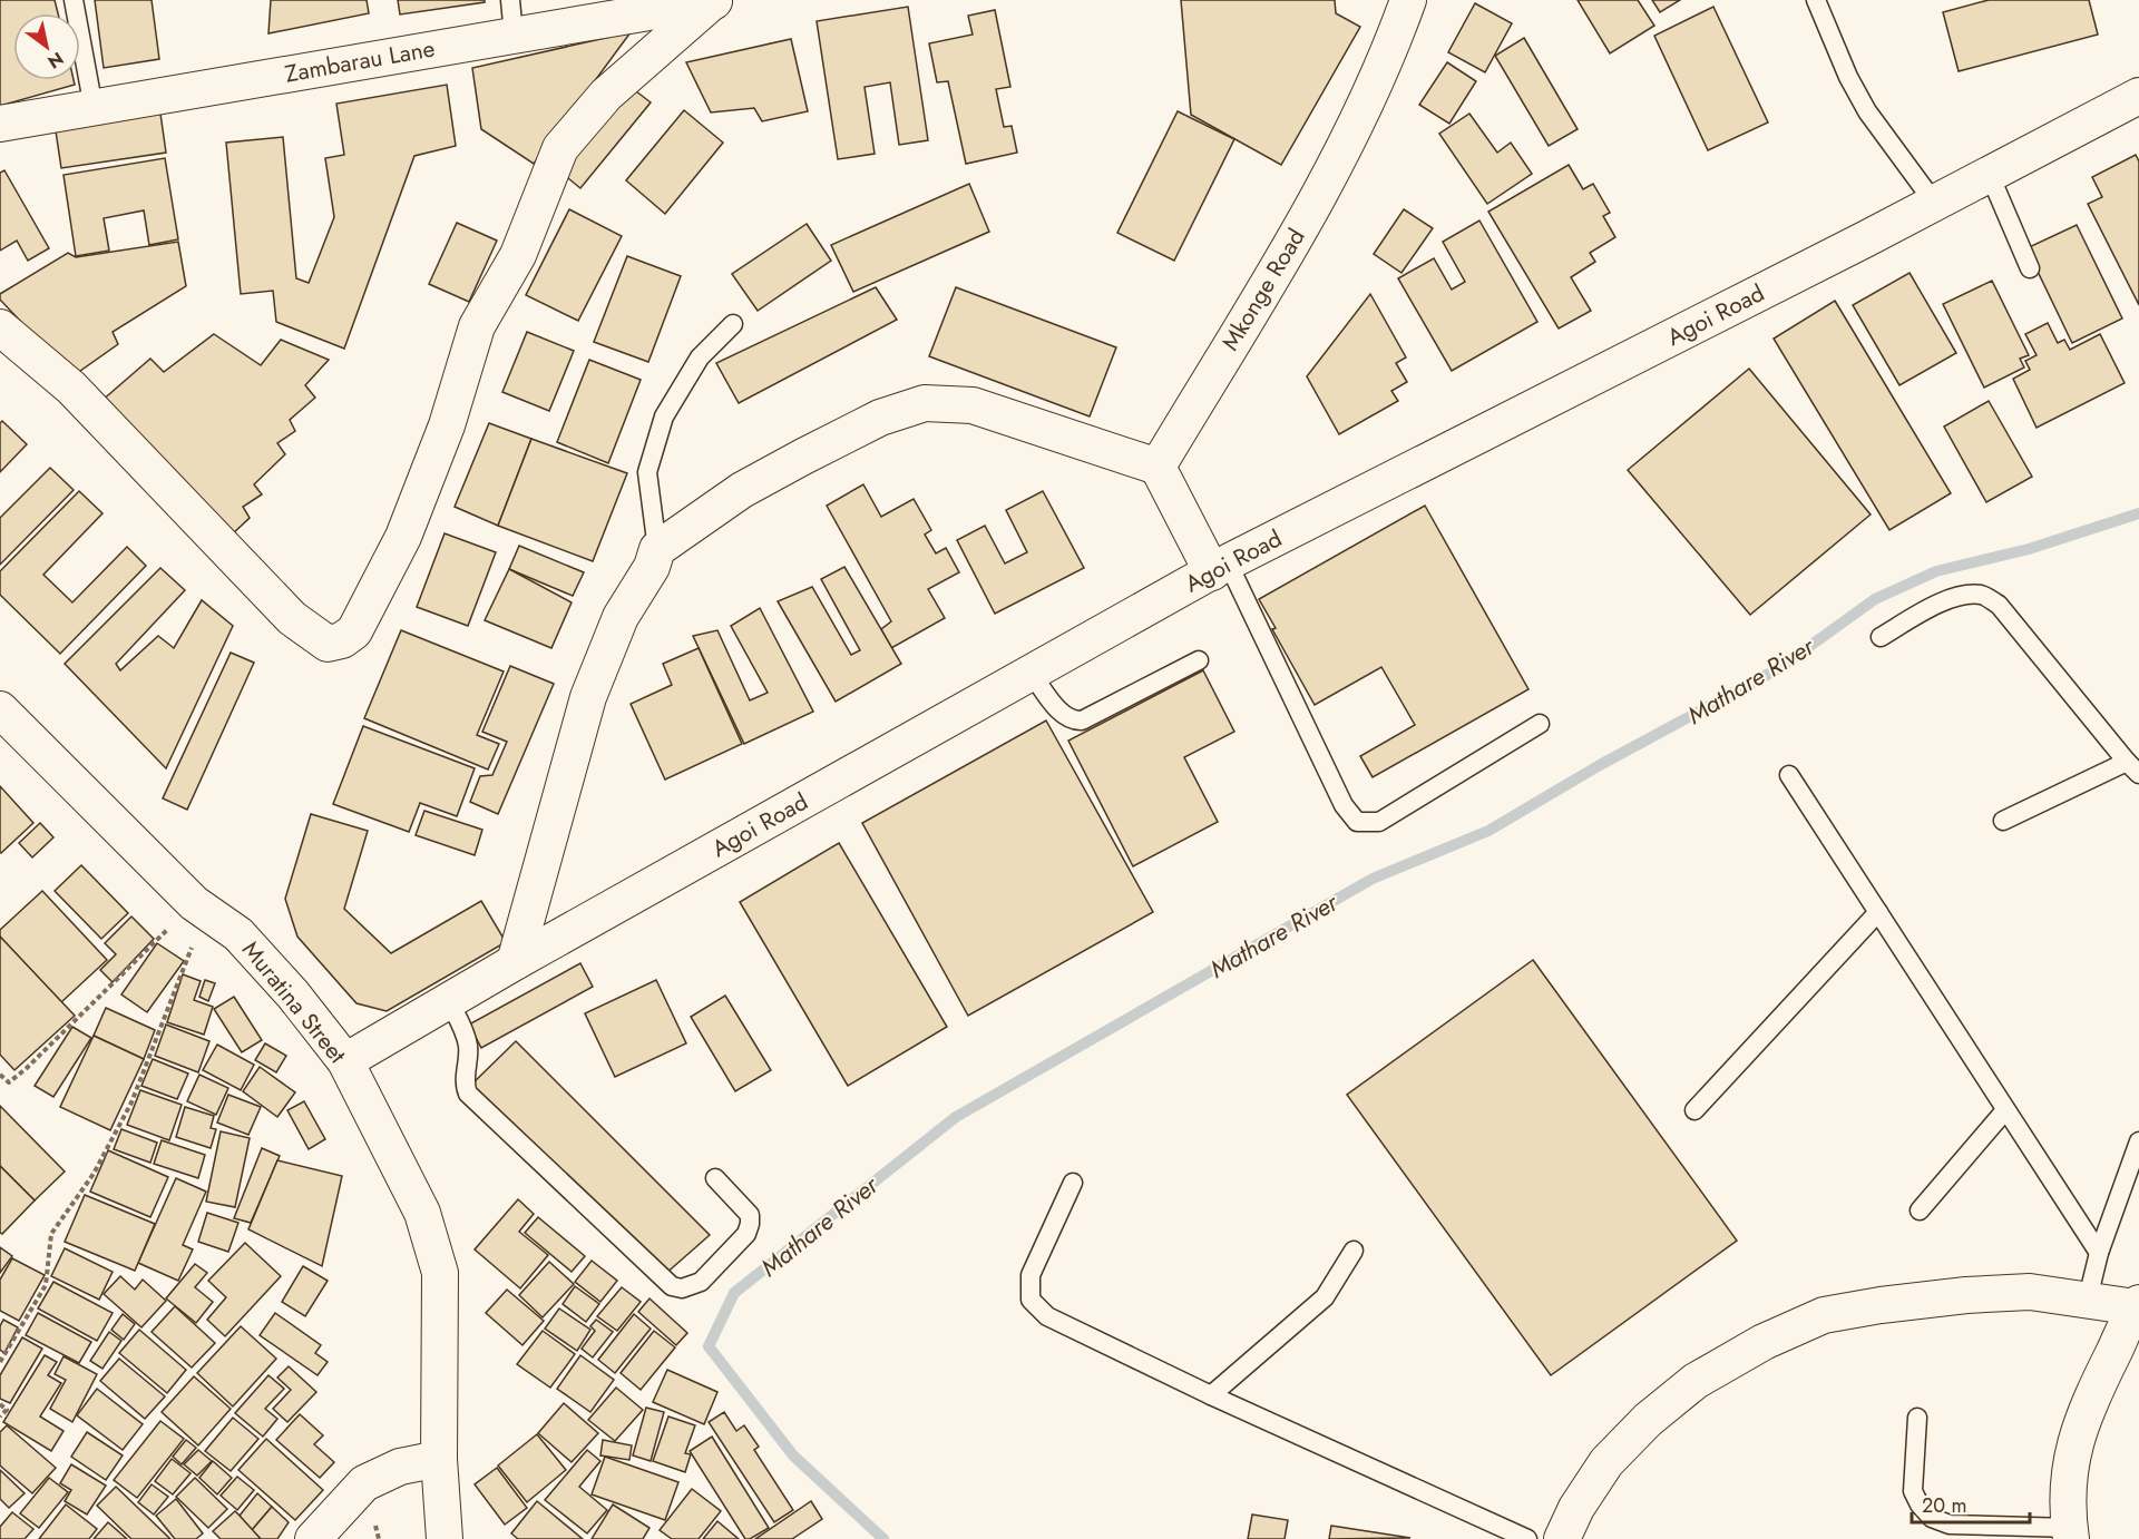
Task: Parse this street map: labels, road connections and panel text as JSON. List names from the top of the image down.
{
  "streets": {
    "street": [
      "Zambarau Lane",
      "Mkonge Road",
      "Agoi Road",
      "Muratina Street"
    ]
  },
  "crossings": [
    ["Agoi Road", "Muratina Street"]
  ],
  "water": ["Mathare River"],
  "scale_bar": "20 m",
  "north": "bottom right"
}
